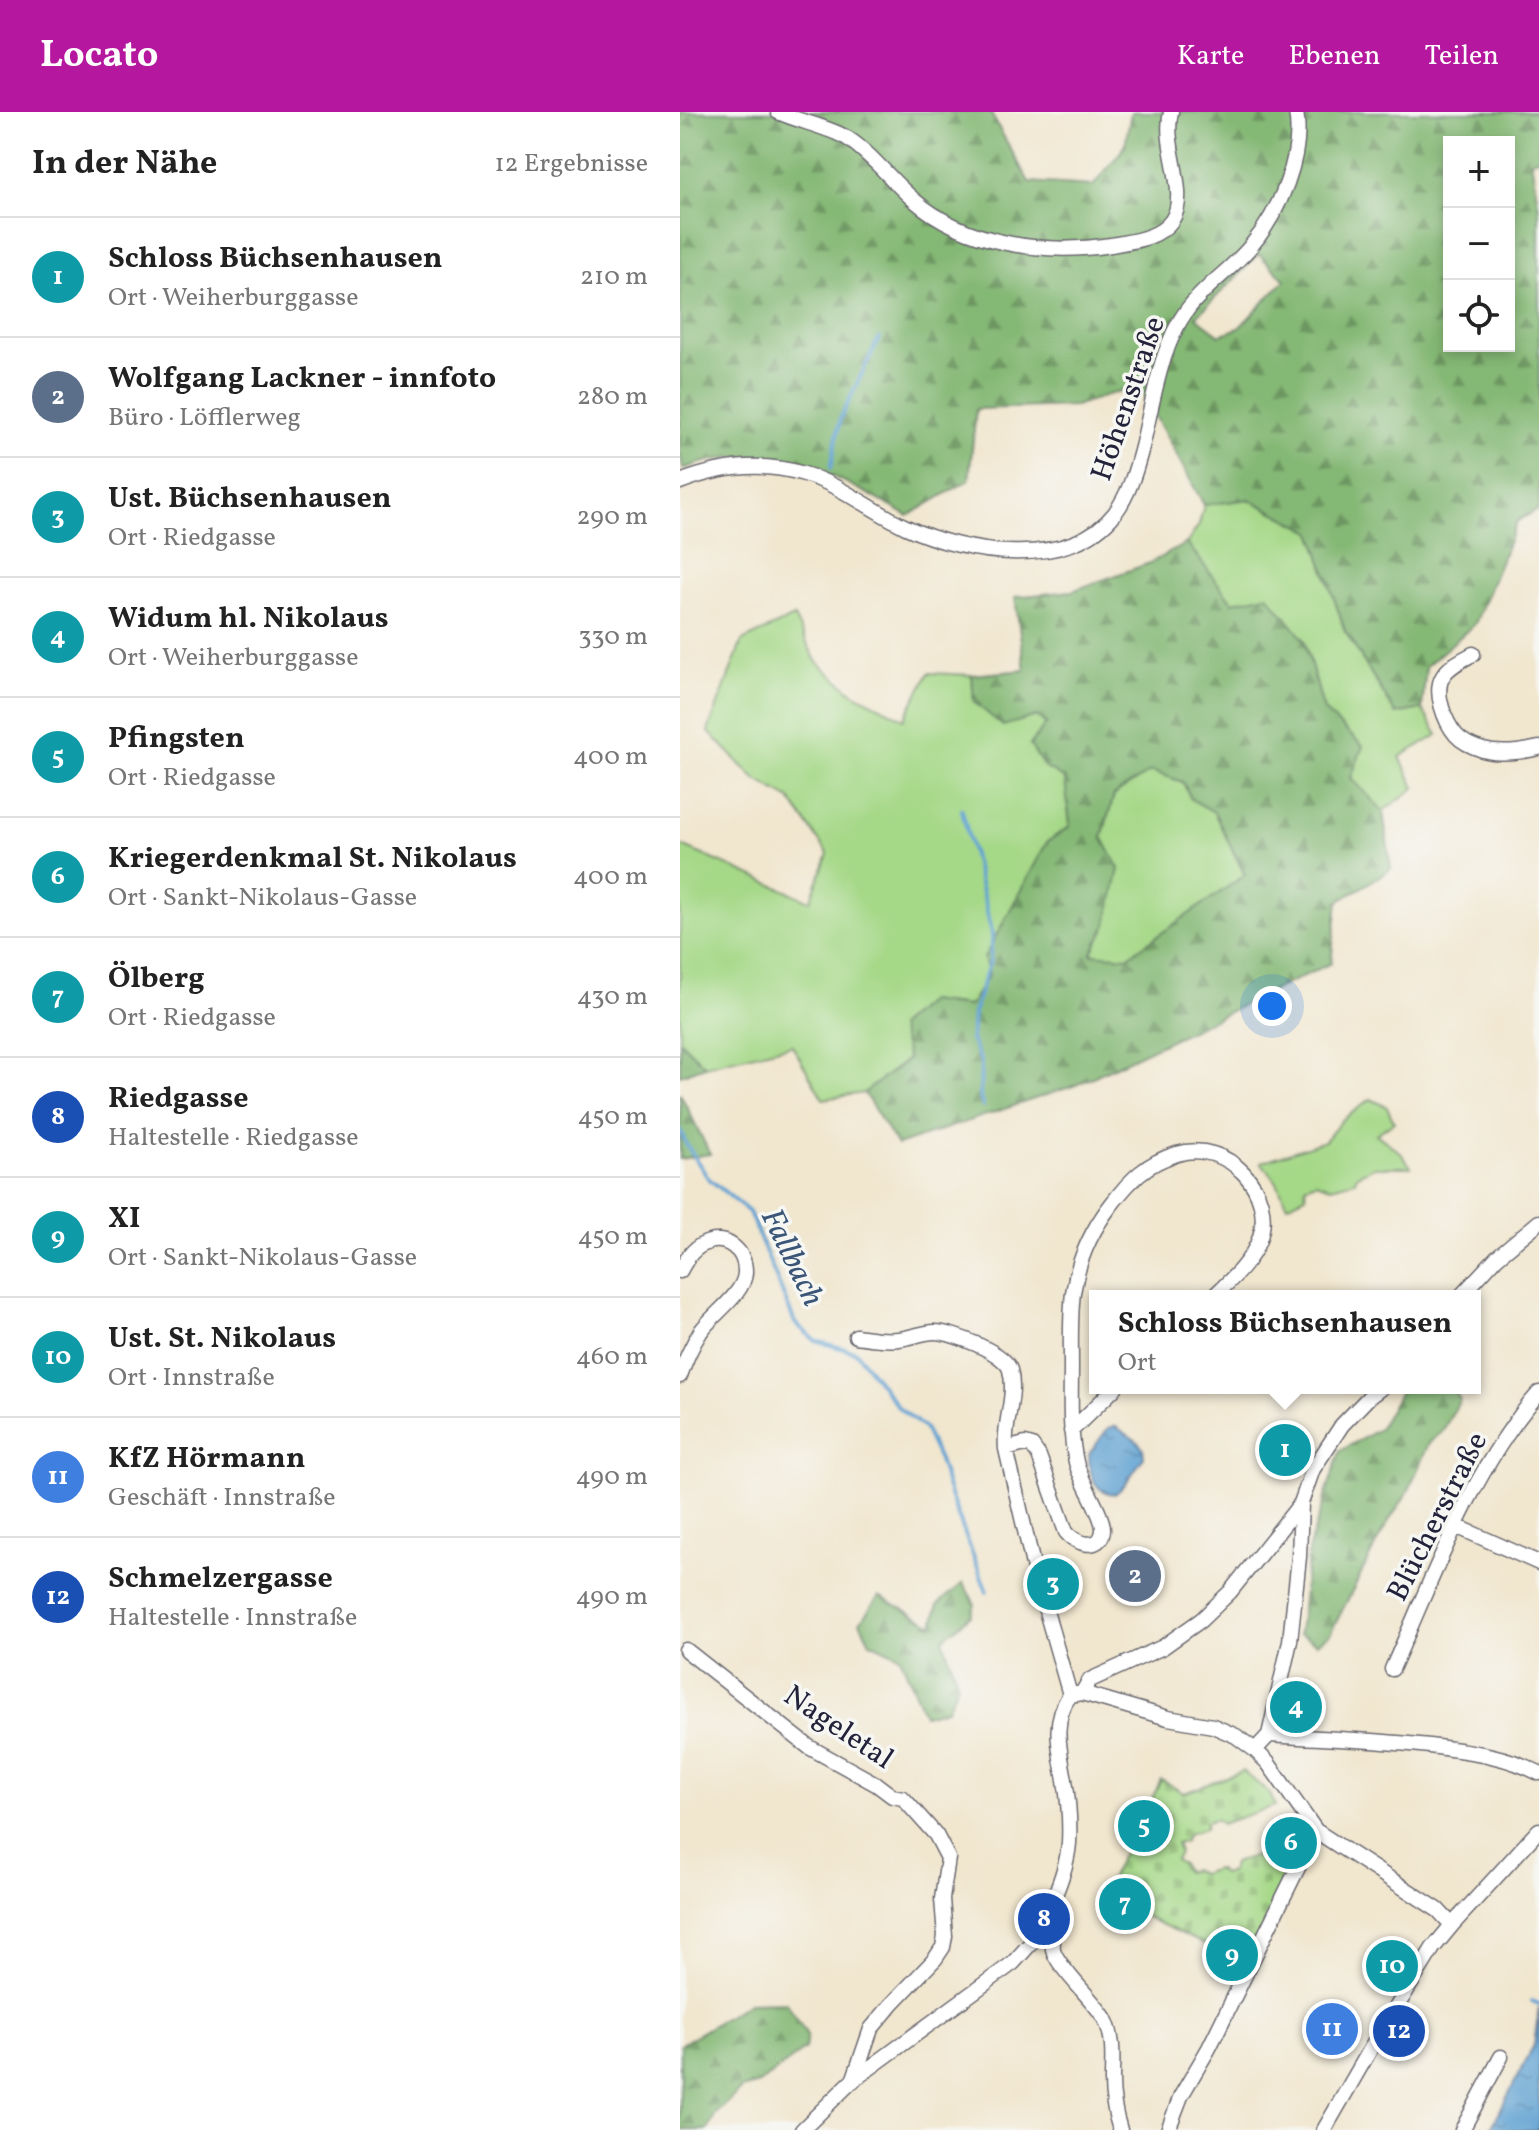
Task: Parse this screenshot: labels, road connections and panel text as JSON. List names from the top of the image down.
{
  "streets": {
    "street": ["Höhenstraße", "Blücherstraße", "Nageletal"]
  },
  "water": ["Fallbach"],
  "page": {
    "header": "Locato",
    "nav": ["Karte", "Ebenen", "Teilen"],
    "heading": ["In der Nähe", "12 Ergebnisse"],
    "map_buttons": ["+", "−"],
    "list": [
      {
        "mark": "1",
        "name": "Schloss Büchsenhausen",
        "note": "Ort · Weiherburggasse",
        "value": "210 m"
      },
      {
        "mark": "2",
        "name": "Wolfgang Lackner - innfoto",
        "note": "Büro · Löfflerweg",
        "value": "280 m"
      },
      {
        "mark": "3",
        "name": "Ust. Büchsenhausen",
        "note": "Ort · Riedgasse",
        "value": "290 m"
      },
      {
        "mark": "4",
        "name": "Widum hl. Nikolaus",
        "note": "Ort · Weiherburggasse",
        "value": "330 m"
      },
      {
        "mark": "5",
        "name": "Pfingsten",
        "note": "Ort · Riedgasse",
        "value": "400 m"
      },
      {
        "mark": "6",
        "name": "Kriegerdenkmal St. Nikolaus",
        "note": "Ort · Sankt-Nikolaus-Gasse",
        "value": "400 m"
      },
      {
        "mark": "7",
        "name": "Ölberg",
        "note": "Ort · Riedgasse",
        "value": "430 m"
      },
      {
        "mark": "8",
        "name": "Riedgasse",
        "note": "Haltestelle · Riedgasse",
        "value": "450 m"
      },
      {
        "mark": "9",
        "name": "XI",
        "note": "Ort · Sankt-Nikolaus-Gasse",
        "value": "450 m"
      },
      {
        "mark": "10",
        "name": "Ust. St. Nikolaus",
        "note": "Ort · Innstraße",
        "value": "460 m"
      },
      {
        "mark": "11",
        "name": "KfZ Hörmann",
        "note": "Geschäft · Innstraße",
        "value": "490 m"
      },
      {
        "mark": "12",
        "name": "Schmelzergasse",
        "note": "Haltestelle · Innstraße",
        "value": "490 m"
      }
    ],
    "popup": ["Schloss Büchsenhausen", "Ort"],
    "pins": [
      "1",
      "2",
      "3",
      "4",
      "5",
      "6",
      "7",
      "8",
      "9",
      "10",
      "11",
      "12"
    ]
  }
}
